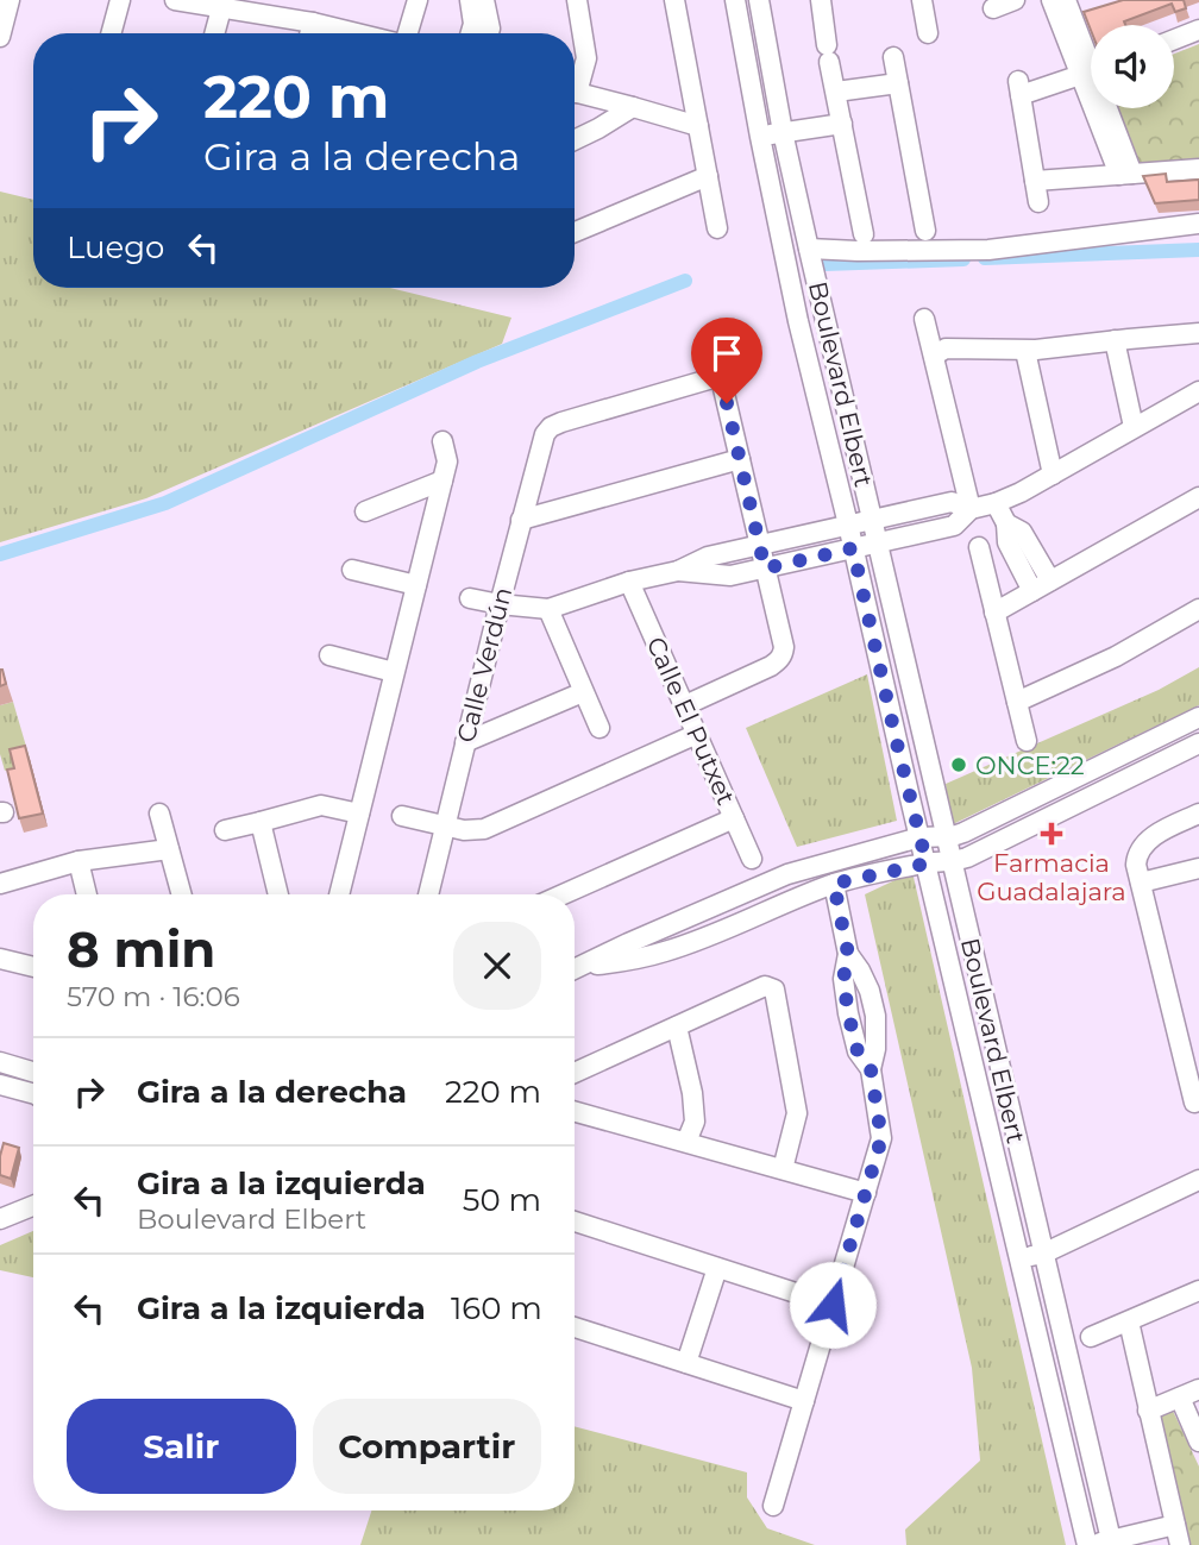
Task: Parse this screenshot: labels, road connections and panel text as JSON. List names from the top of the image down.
{
  "streets": {
    "street": ["Boulevard Elbert", "Calle Verdún", "Calle El Putxet"]
  },
  "places": {
    "other": ["ONCE:22"],
    "health": ["Farmacia Guadalajara"]
  },
  "page": {
    "turn": ["220 m", "Gira a la derecha"],
    "then": "Luego",
    "heading": ["8 min", "570 m · 16:06"],
    "list": [
      {
        "name": "Gira a la derecha",
        "value": "220 m"
      },
      {
        "name": "Gira a la izquierda",
        "note": "Boulevard Elbert",
        "value": "50 m"
      },
      {
        "name": "Gira a la izquierda",
        "value": "160 m"
      }
    ],
    "buttons": ["Salir", "Compartir"]
  }
}
